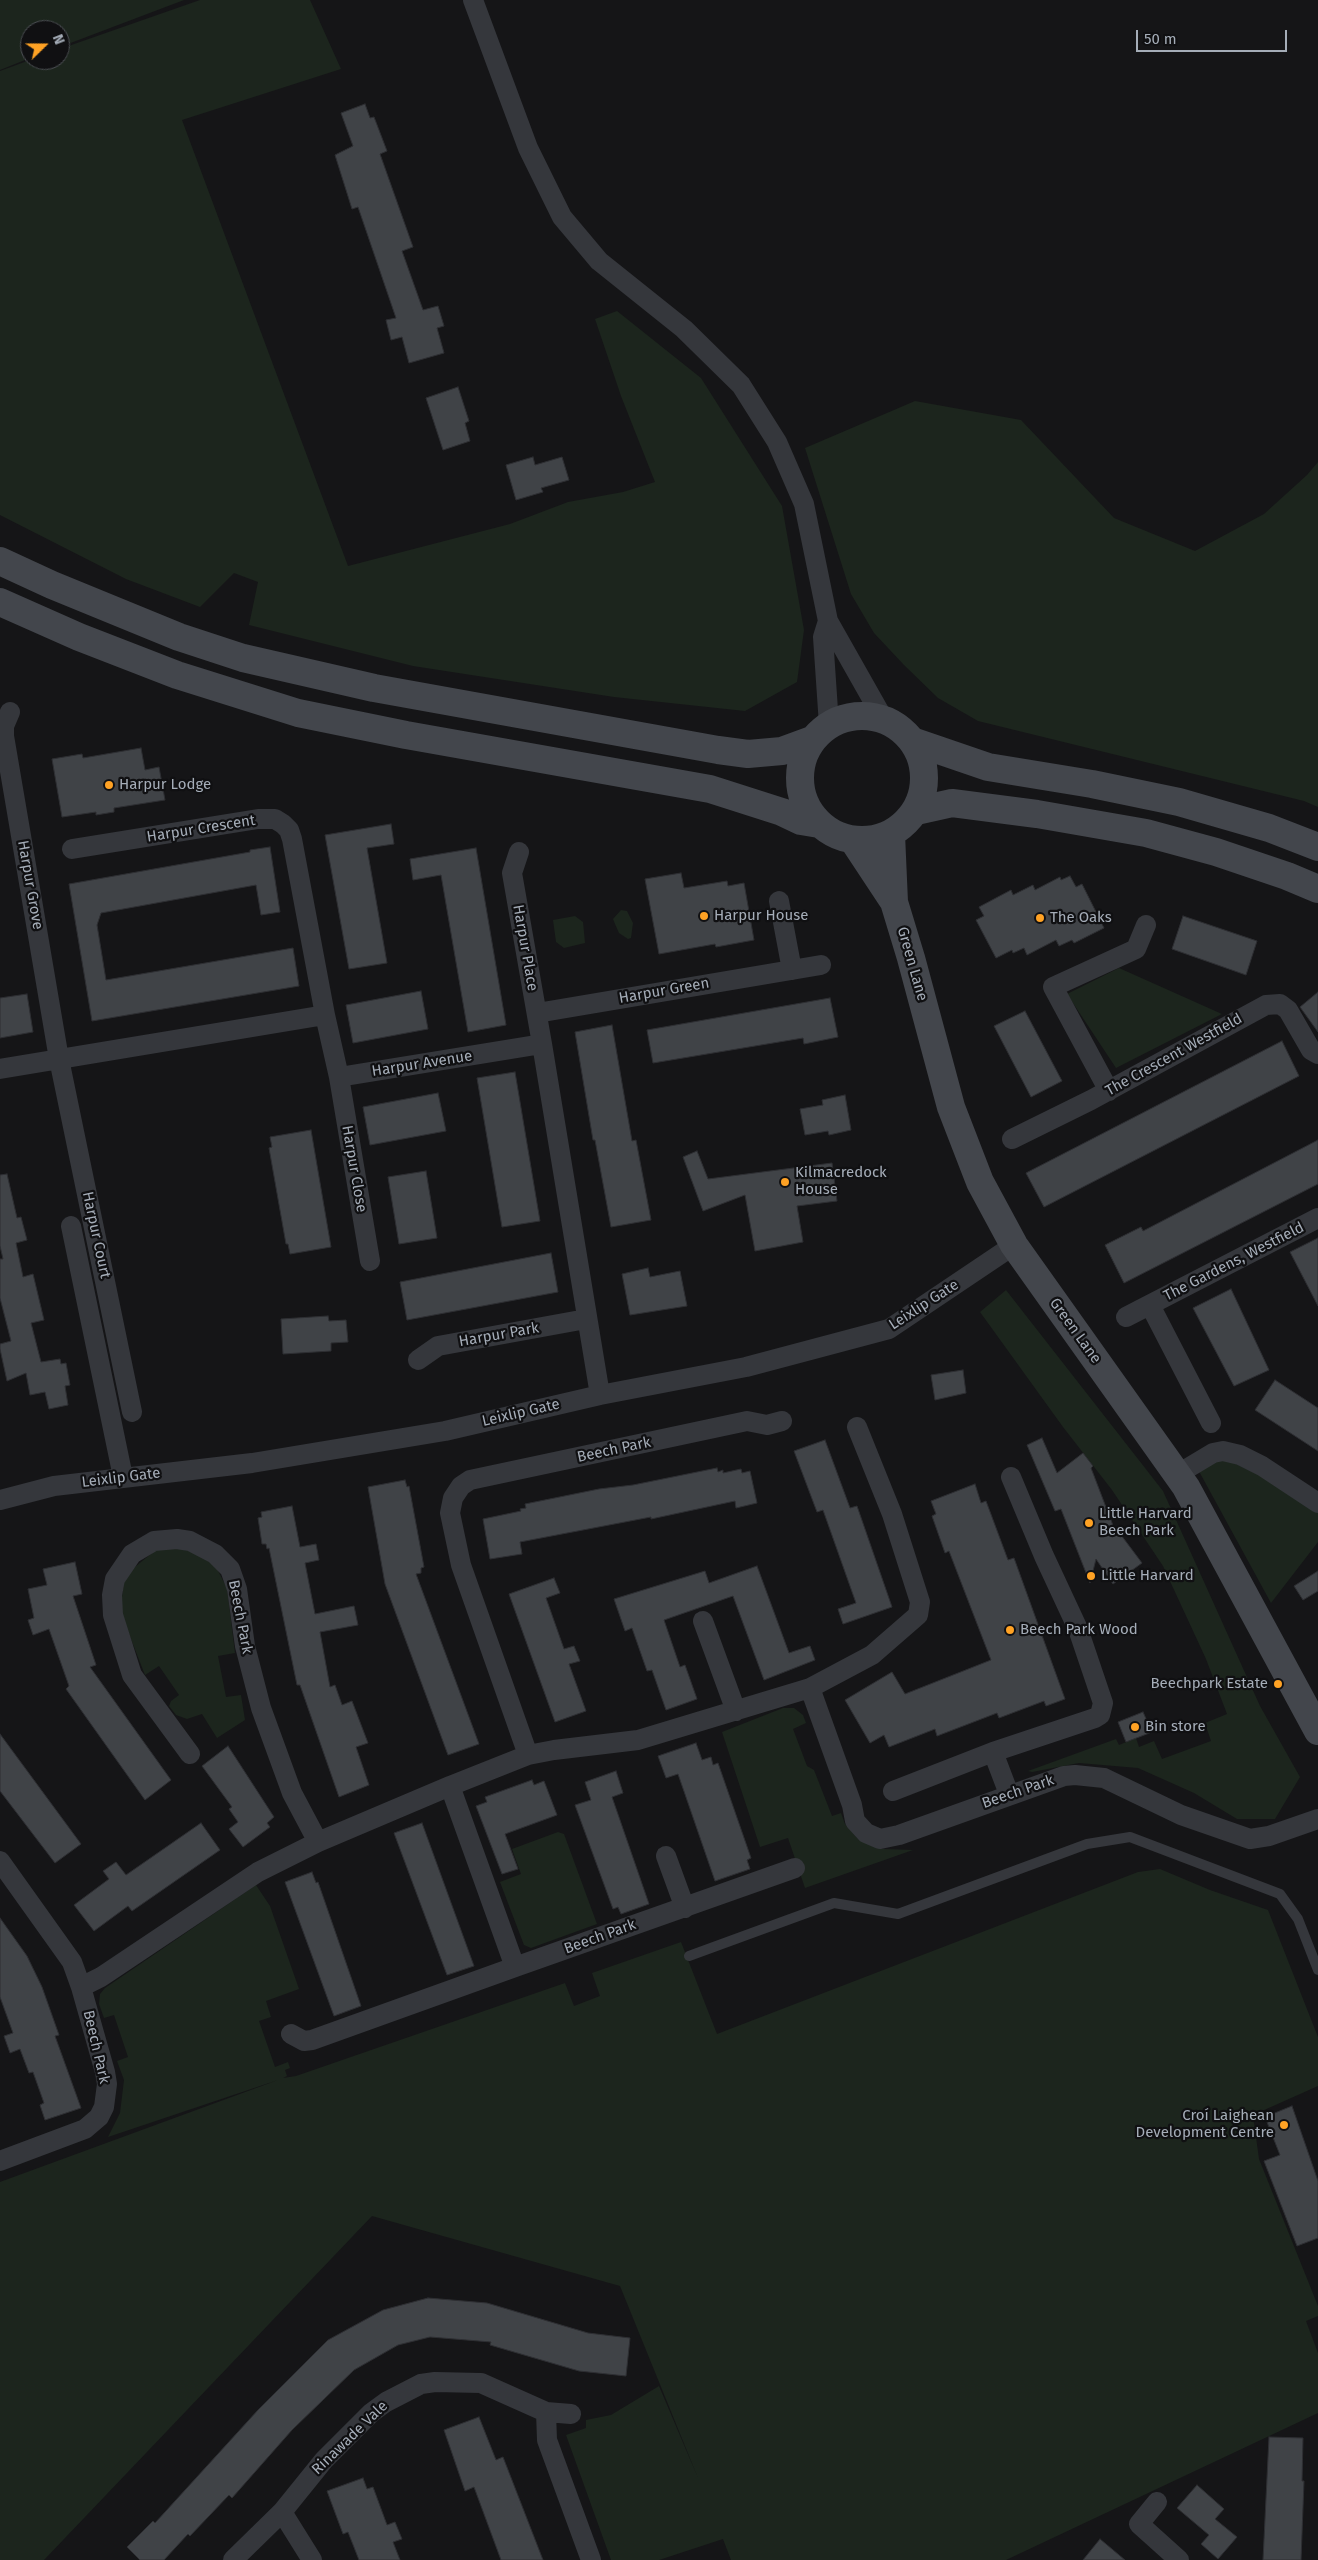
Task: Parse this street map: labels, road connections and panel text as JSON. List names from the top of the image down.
{
  "streets": {
    "main road": ["Green Lane"],
    "street": [
      "Harpur Crescent",
      "Harpur Grove",
      "Harpur Place",
      "Harpur Green",
      "The Crescent Westfield",
      "Harpur Avenue",
      "Harpur Close",
      "Harpur Court",
      "The Gardens, Westfield",
      "Leixlip Gate",
      "Harpur Park",
      "Beech Park",
      "Rinawade Vale"
    ]
  },
  "crossings": [
    ["Harpur Grove", "Harpur Court"],
    ["Harpur Place", "Harpur Green"],
    ["Harpur Place", "Harpur Avenue"],
    ["Green Lane", "Leixlip Gate"],
    ["Harpur Avenue", "Harpur Close"]
  ],
  "places": [
    "Harpur Lodge",
    "Harpur House",
    "The Oaks",
    "Kilmacredock House",
    "Little Harvard Beech Park",
    "Little Harvard",
    "Beech Park Wood",
    "Beechpark Estate",
    "Bin store",
    "Croí Laighean Development Centre"
  ],
  "scale_bar": "50 m",
  "north": "right"
}
